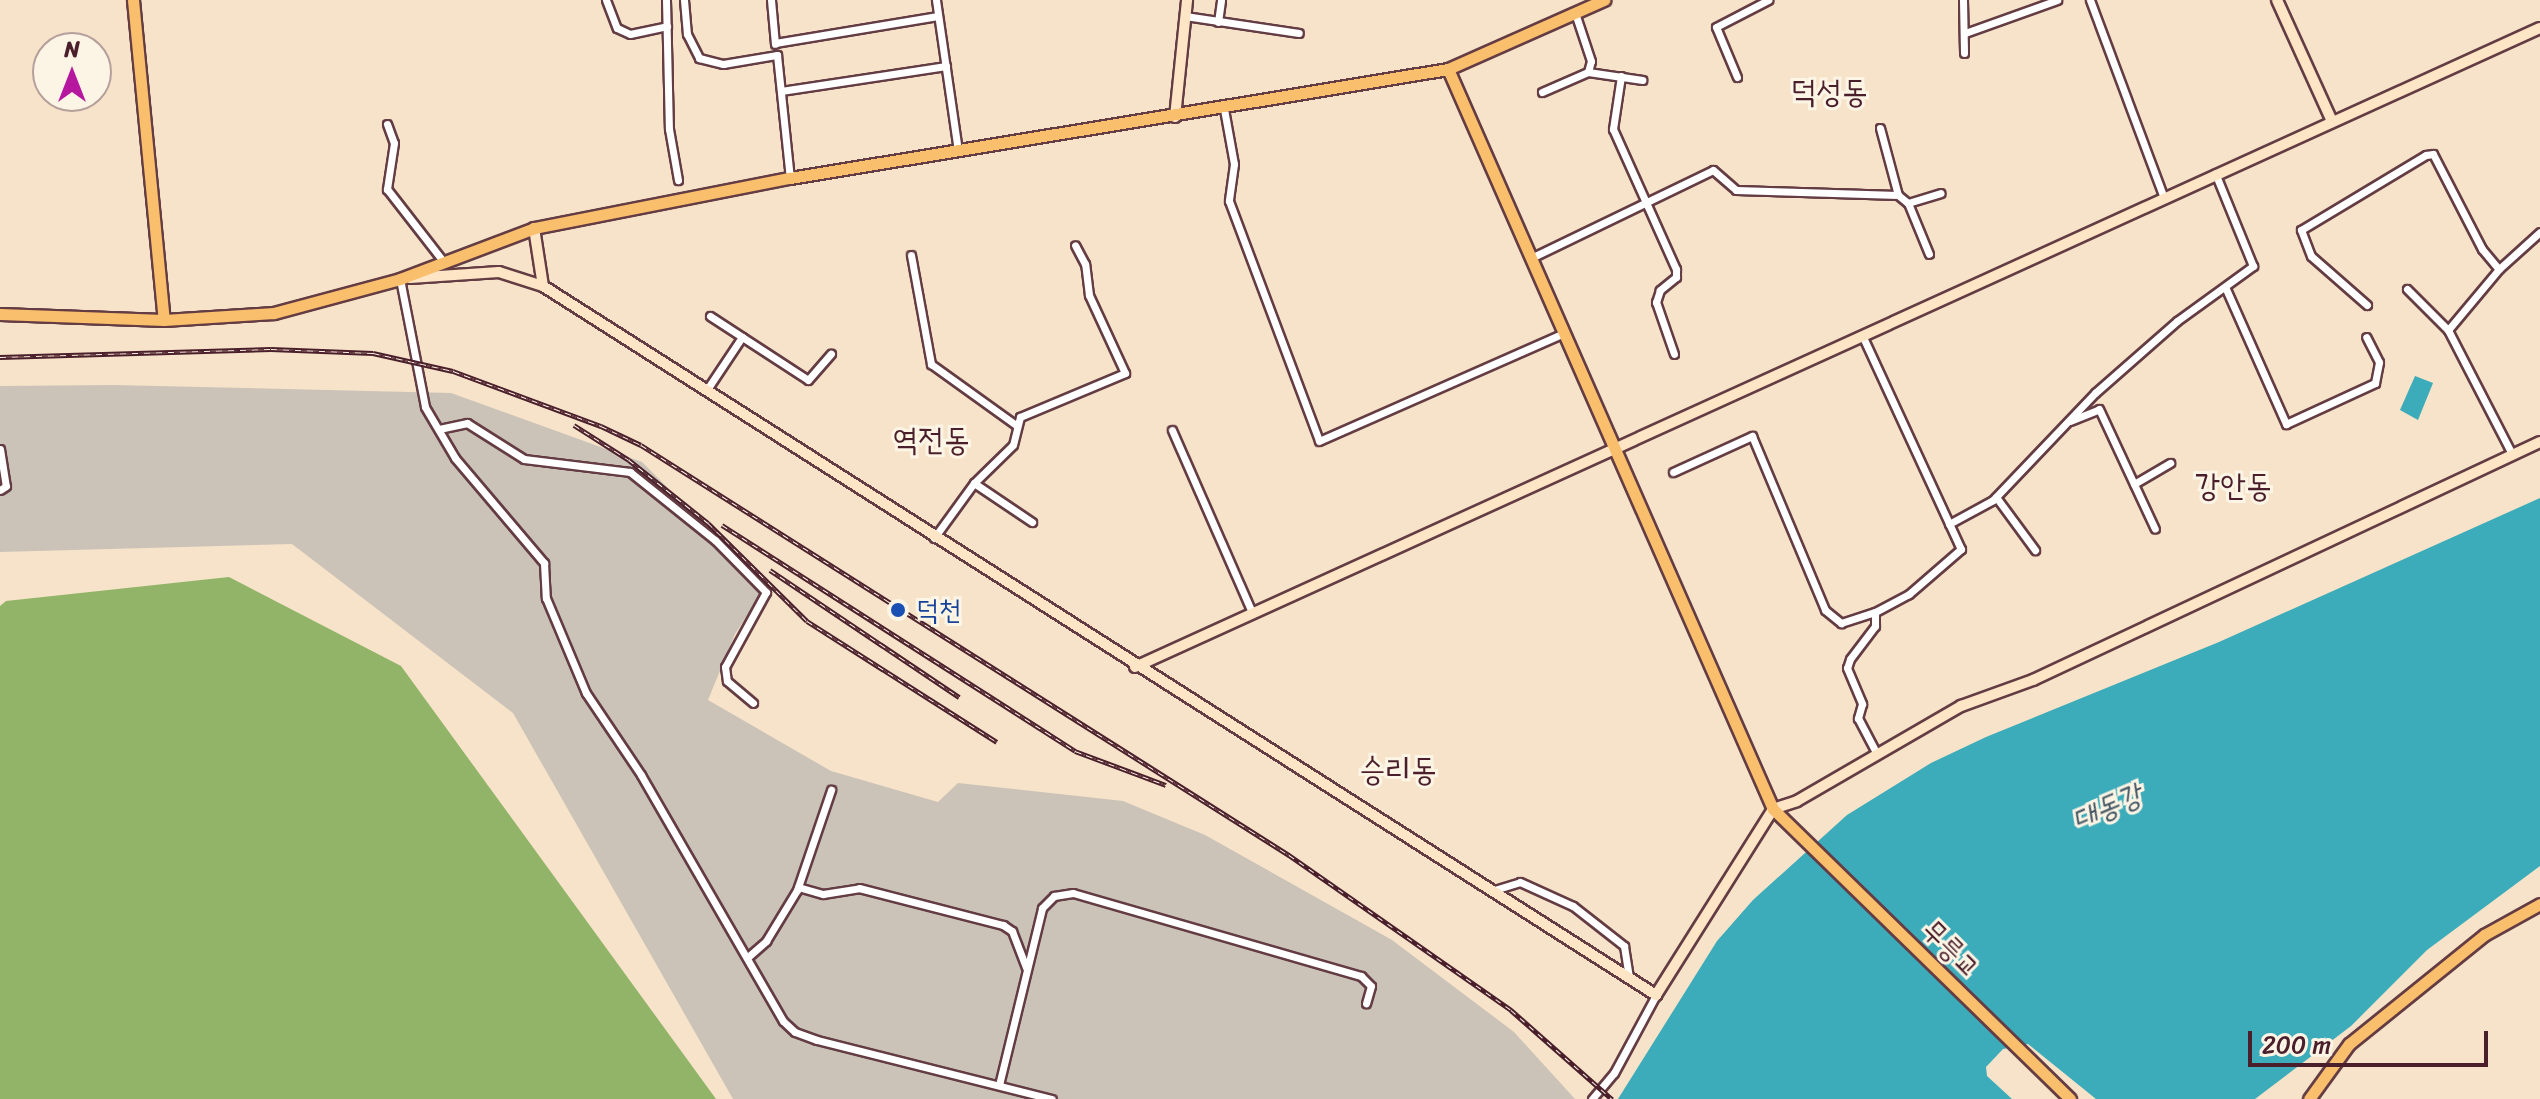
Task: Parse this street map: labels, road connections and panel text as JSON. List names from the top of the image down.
{
  "streets": {
    "main road": ["무릉교"]
  },
  "districts": [
    "덕성동",
    "역전동",
    "강안동",
    "승리동"
  ],
  "water": ["대동강"],
  "places": ["덕천"],
  "scale_bar": "200 m",
  "north": "top"
}
